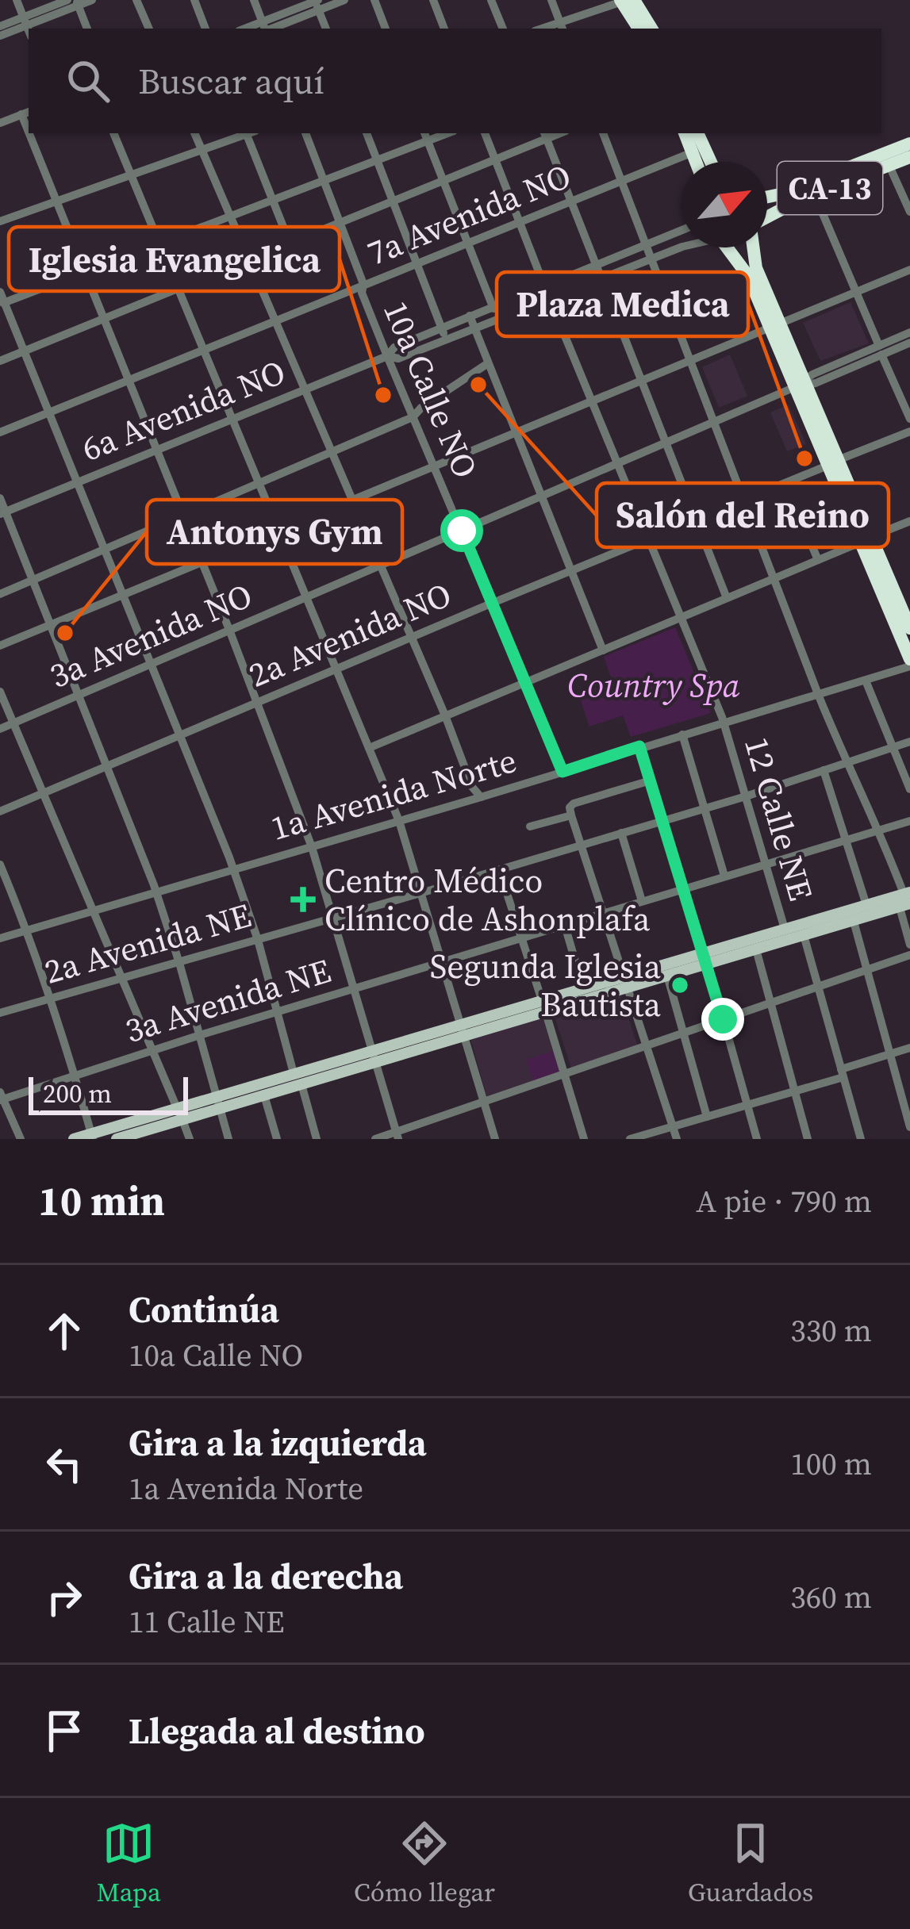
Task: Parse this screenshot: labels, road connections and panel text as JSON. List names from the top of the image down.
{
  "streets": {
    "highway": ["CA-13"],
    "street": [
      "7a Avenida NO",
      "10a Calle NO",
      "6a Avenida NO",
      "2a Avenida NO",
      "3a Avenida NO",
      "1a Avenida Norte",
      "12 Calle NE",
      "2a Avenida NE",
      "3a Avenida NE"
    ]
  },
  "crossings": [
    ["CA-13", "2a Avenida NO"],
    ["CA-13", "3a Avenida NO"],
    ["7a Avenida NO", "10a Calle NO"],
    ["7a Avenida NO", "12 Calle NE"],
    ["10a Calle NO", "6a Avenida NO"],
    ["10a Calle NO", "2a Avenida NO"],
    ["10a Calle NO", "3a Avenida NO"],
    ["10a Calle NO", "1a Avenida Norte"],
    ["6a Avenida NO", "12 Calle NE"],
    ["2a Avenida NO", "12 Calle NE"],
    ["3a Avenida NO", "12 Calle NE"],
    ["1a Avenida Norte", "12 Calle NE"],
    ["12 Calle NE", "2a Avenida NE"],
    ["12 Calle NE", "3a Avenida NE"]
  ],
  "parks": ["Country Spa"],
  "places": {
    "other": [
      "Salón del Reino",
      "Iglesia Evangelica",
      "Plaza Medica",
      "Antonys Gym",
      "Segunda Iglesia Bautista"
    ],
    "health": ["Centro Médico Clínico de Ashonplafa"]
  },
  "scale_bar": "200 m",
  "north": "top right",
  "page": {
    "search": "Buscar aquí",
    "scale": "200 m",
    "heading": ["10 min", "A pie · 790 m"],
    "list": [
      ["Continúa", "10a Calle NO", "330 m"],
      ["Gira a la izquierda", "1a Avenida Norte", "100 m"],
      ["Gira a la derecha", "11 Calle NE", "360 m"],
      "Llegada al destino"
    ],
    "nav": ["Mapa", "Cómo llegar", "Guardados"]
  }
}
